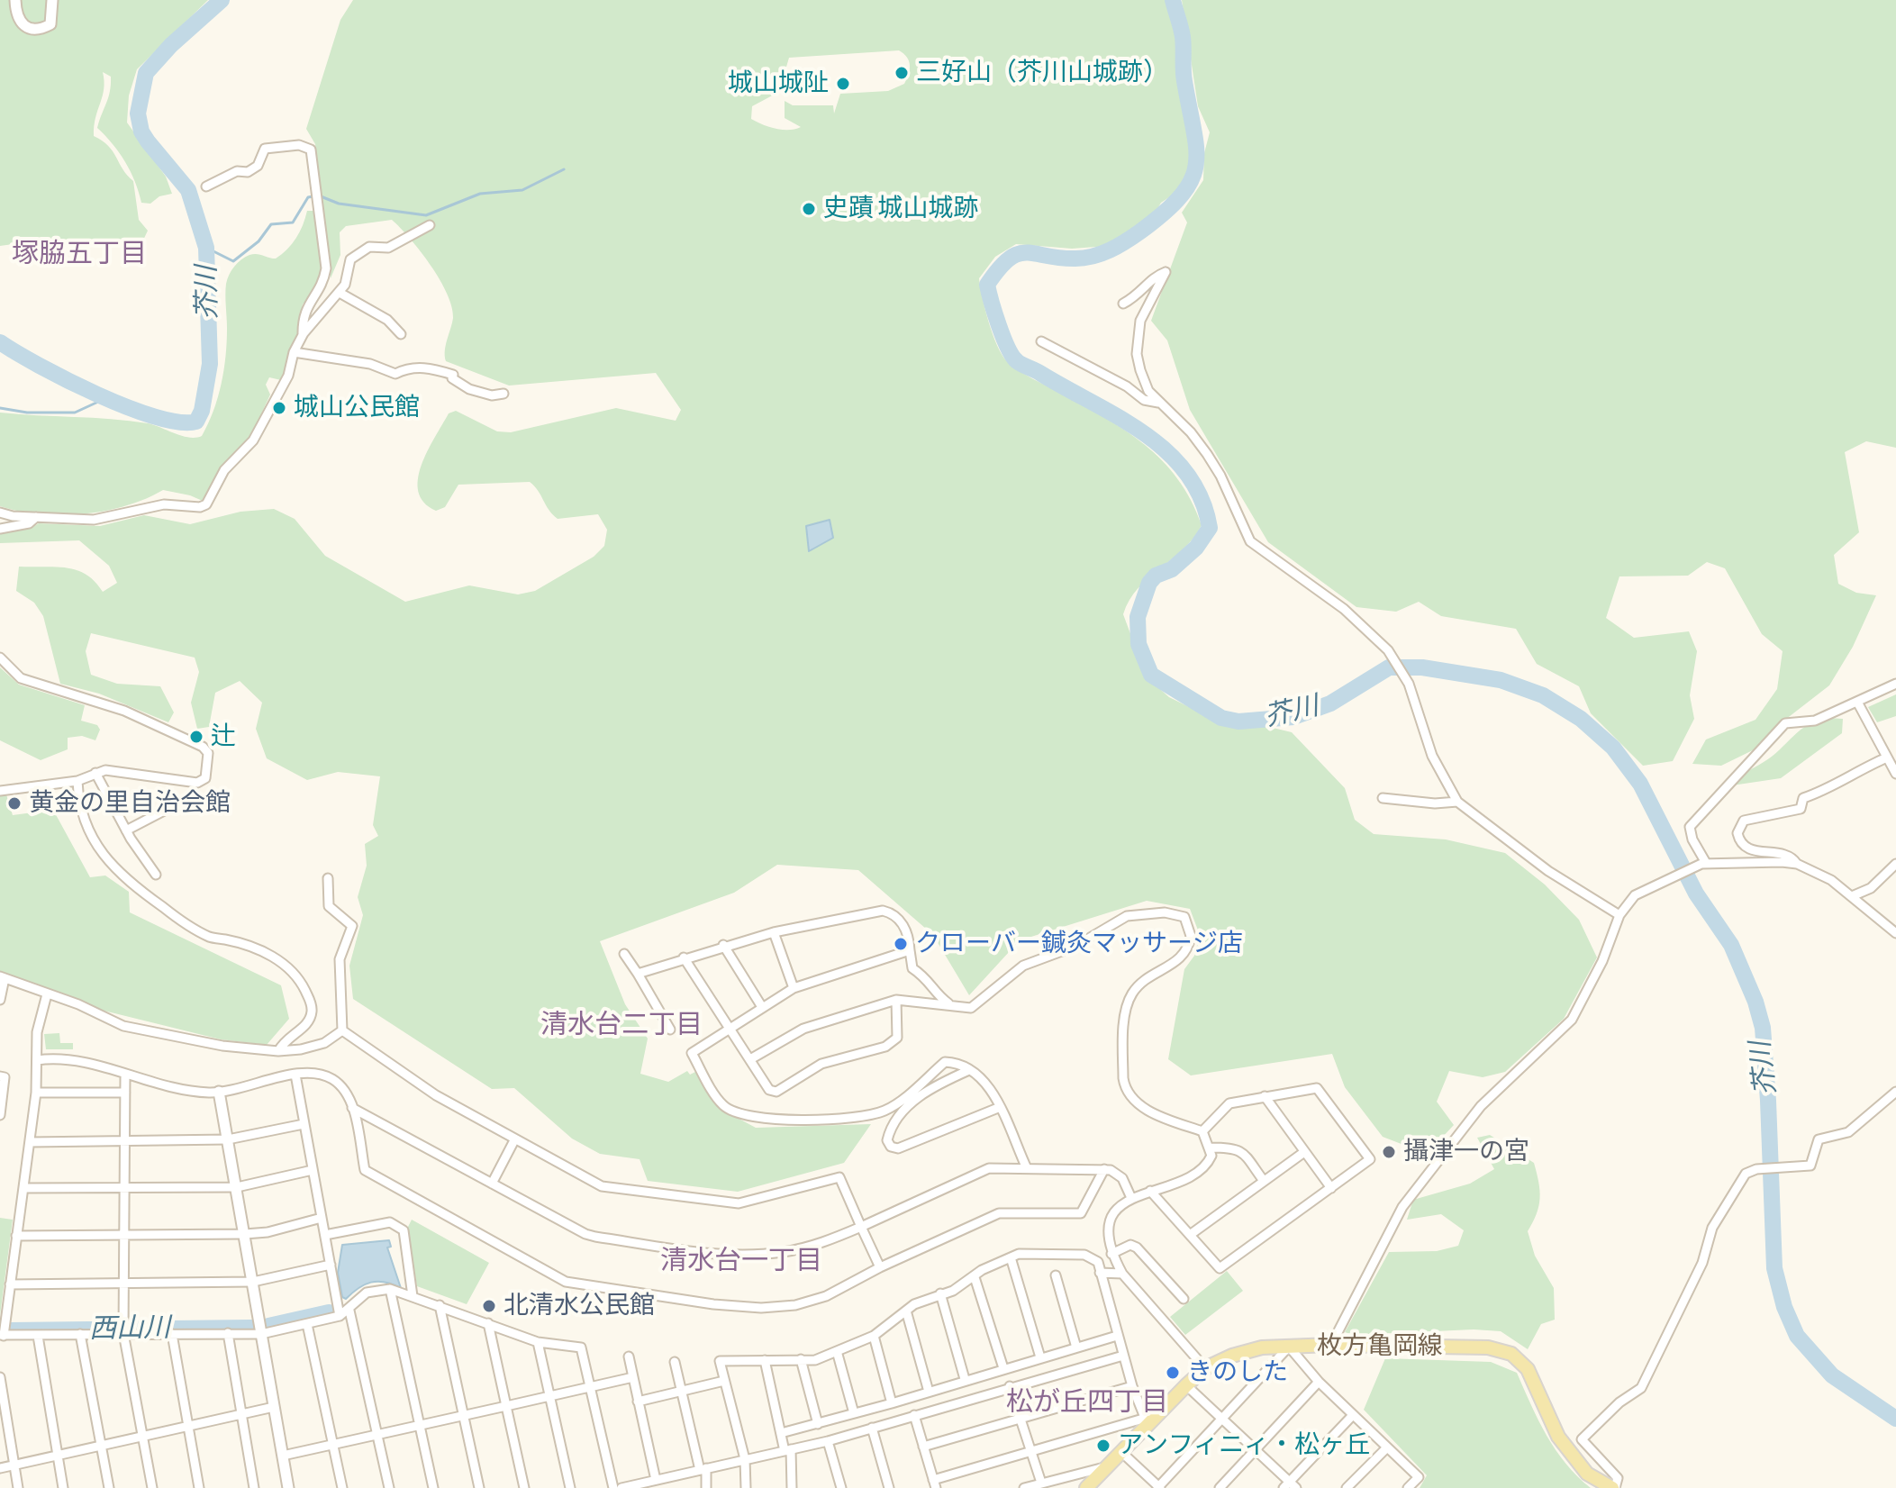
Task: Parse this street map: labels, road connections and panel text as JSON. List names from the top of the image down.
{
  "streets": {
    "main road": ["枚方亀岡線"]
  },
  "districts": [
    "塚脇五丁目",
    "清水台二丁目",
    "清水台一丁目",
    "松が丘四丁目"
  ],
  "water": ["芥川", "西山川"],
  "places": [
    "三好山（芥川山城跡）",
    "城山城阯",
    "史蹟 城山城跡",
    "城山公民館",
    "辻",
    "黄金の里自治会館",
    "クローバー鍼灸マッサージ店",
    "攝津一の宮",
    "北清水公民館",
    "きのした",
    "アンフィニィ・松ヶ丘"
  ]
}
